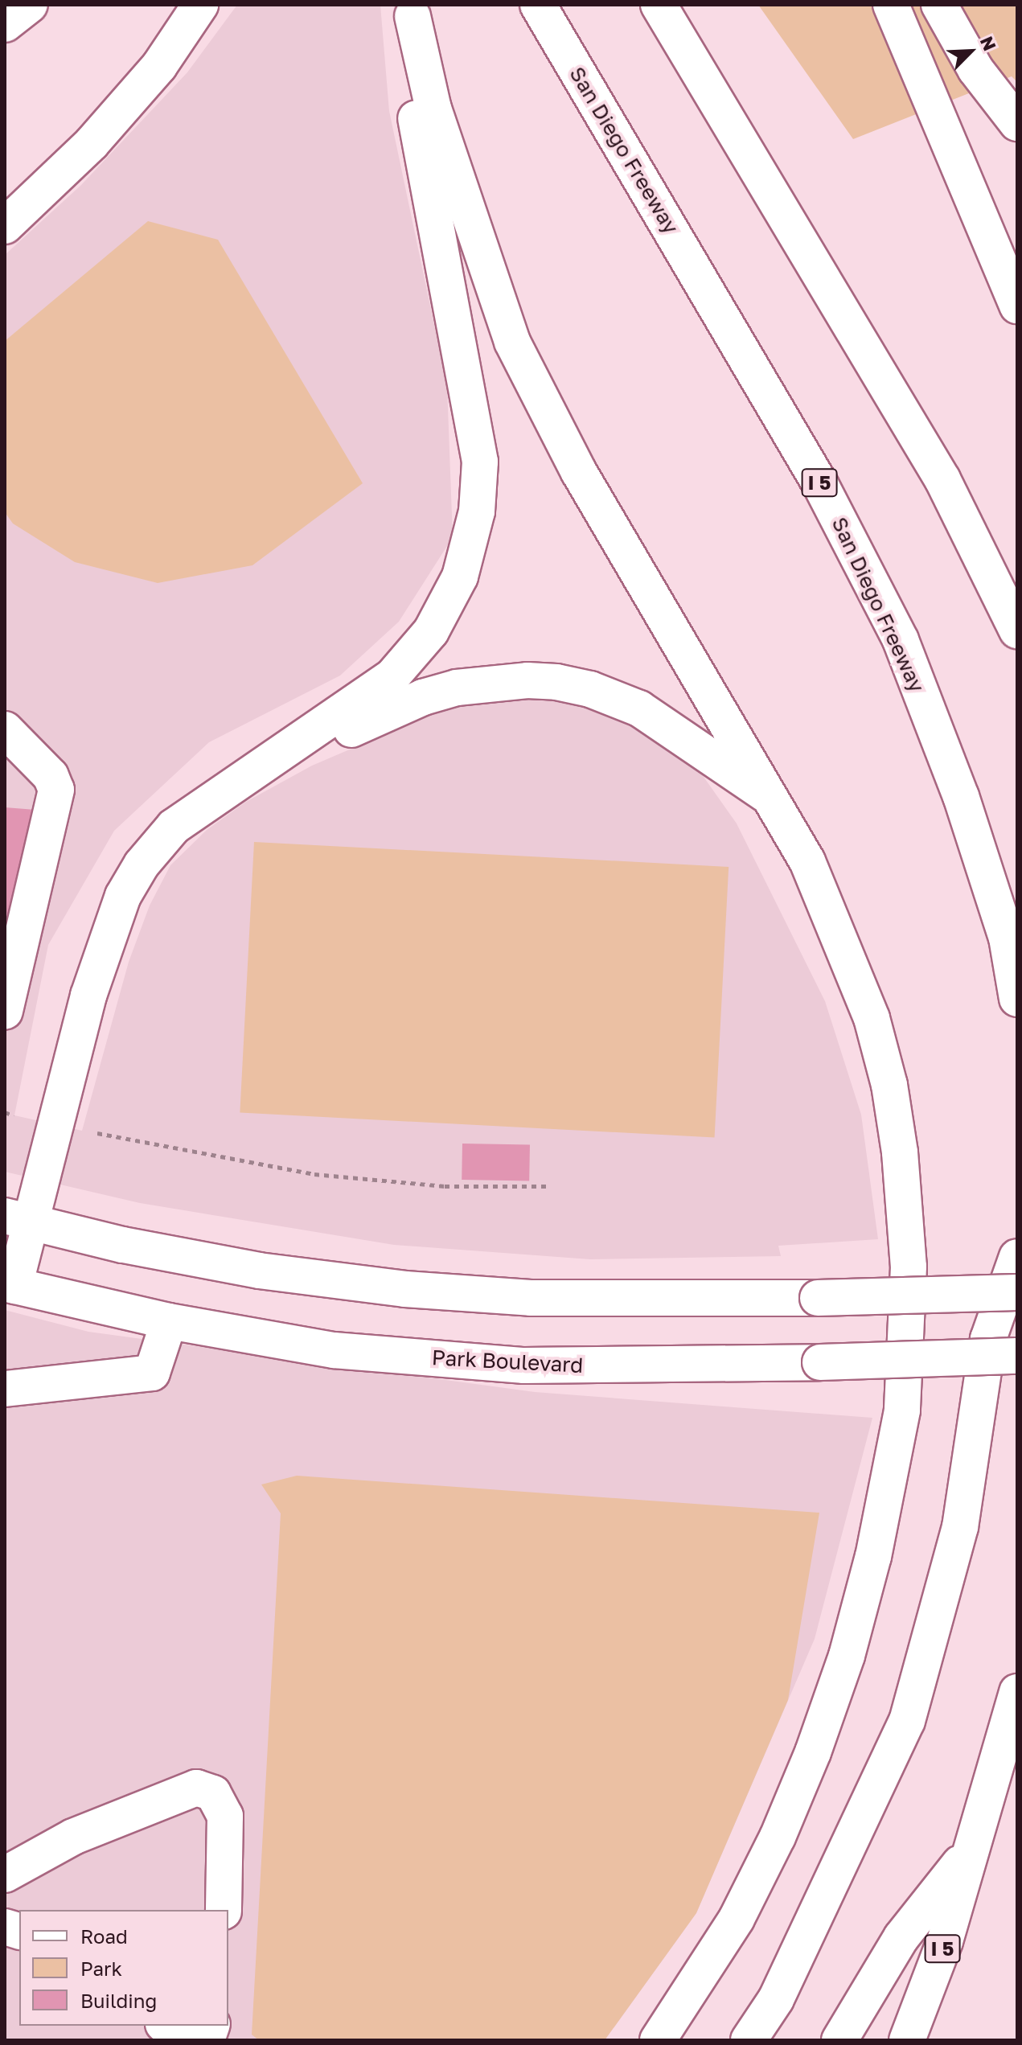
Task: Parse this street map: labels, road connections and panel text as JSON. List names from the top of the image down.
{
  "streets": {
    "main road": ["San Diego Freeway", "I 5", "Park Boulevard"]
  },
  "legend": ["Road", "Park", "Building"],
  "north": "top right"
}
